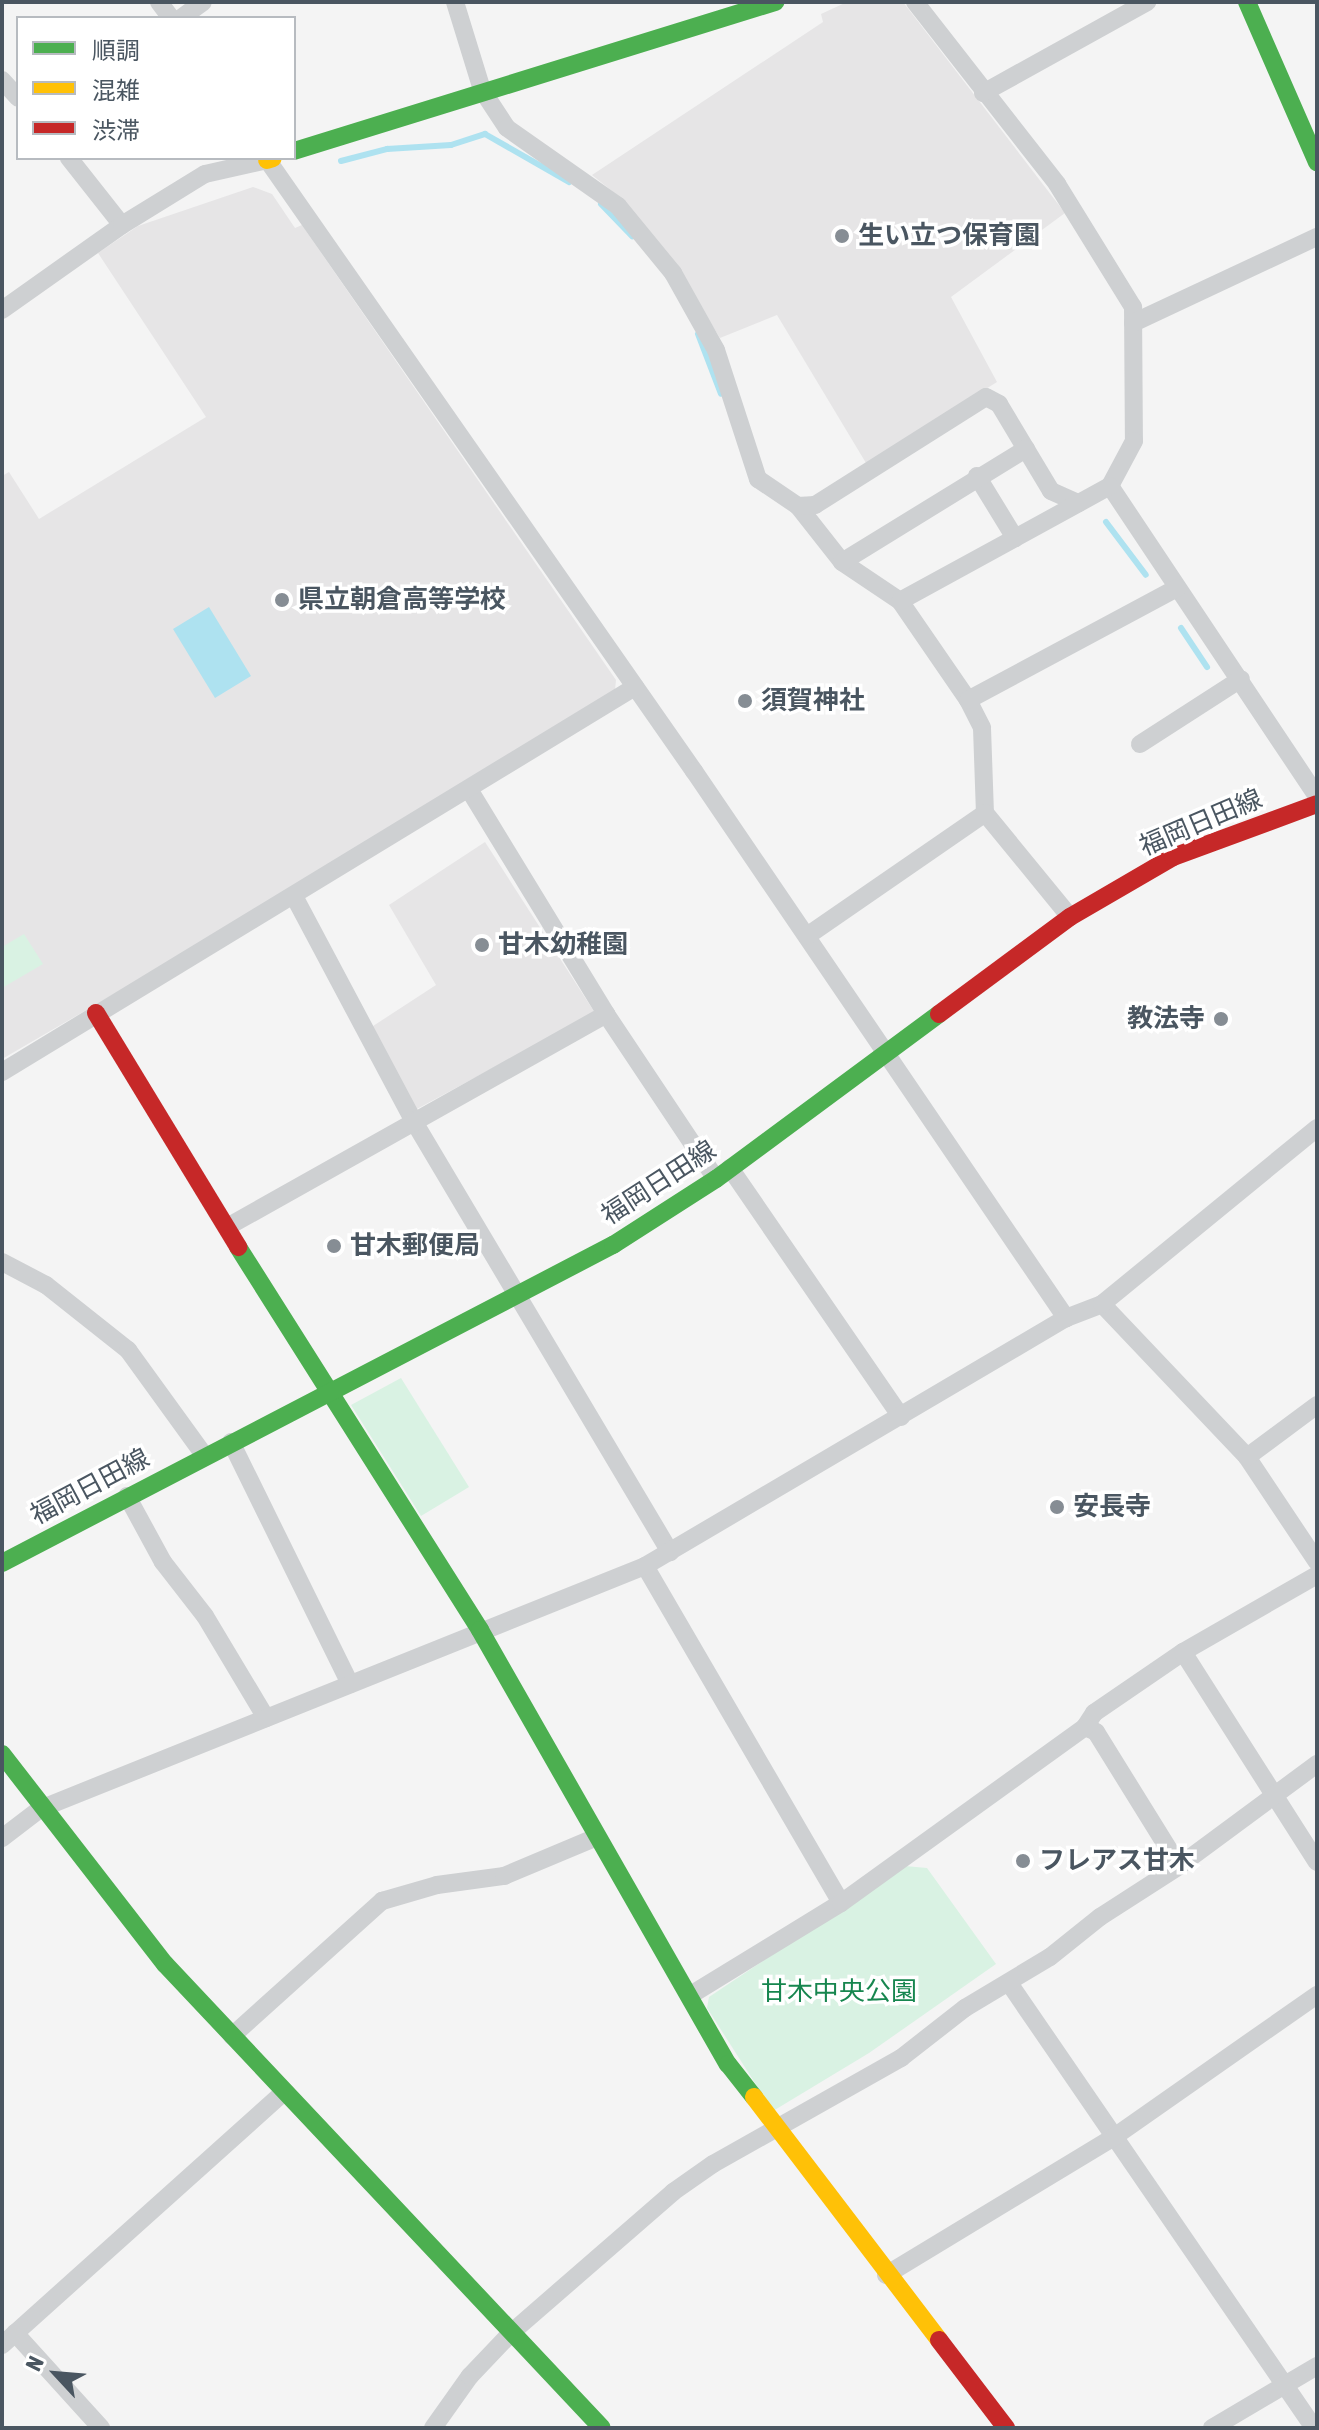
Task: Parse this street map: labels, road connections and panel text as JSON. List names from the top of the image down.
{
  "streets": {
    "street": ["福岡日田線"]
  },
  "parks": ["甘木中央公園"],
  "places": [
    "生い立つ保育園",
    "県立朝倉高等学校",
    "須賀神社",
    "甘木幼稚園",
    "教法寺",
    "甘木郵便局",
    "安長寺",
    "フレアス甘木"
  ],
  "legend": ["順調", "混雑", "渋滞"],
  "north": "top left"
}
